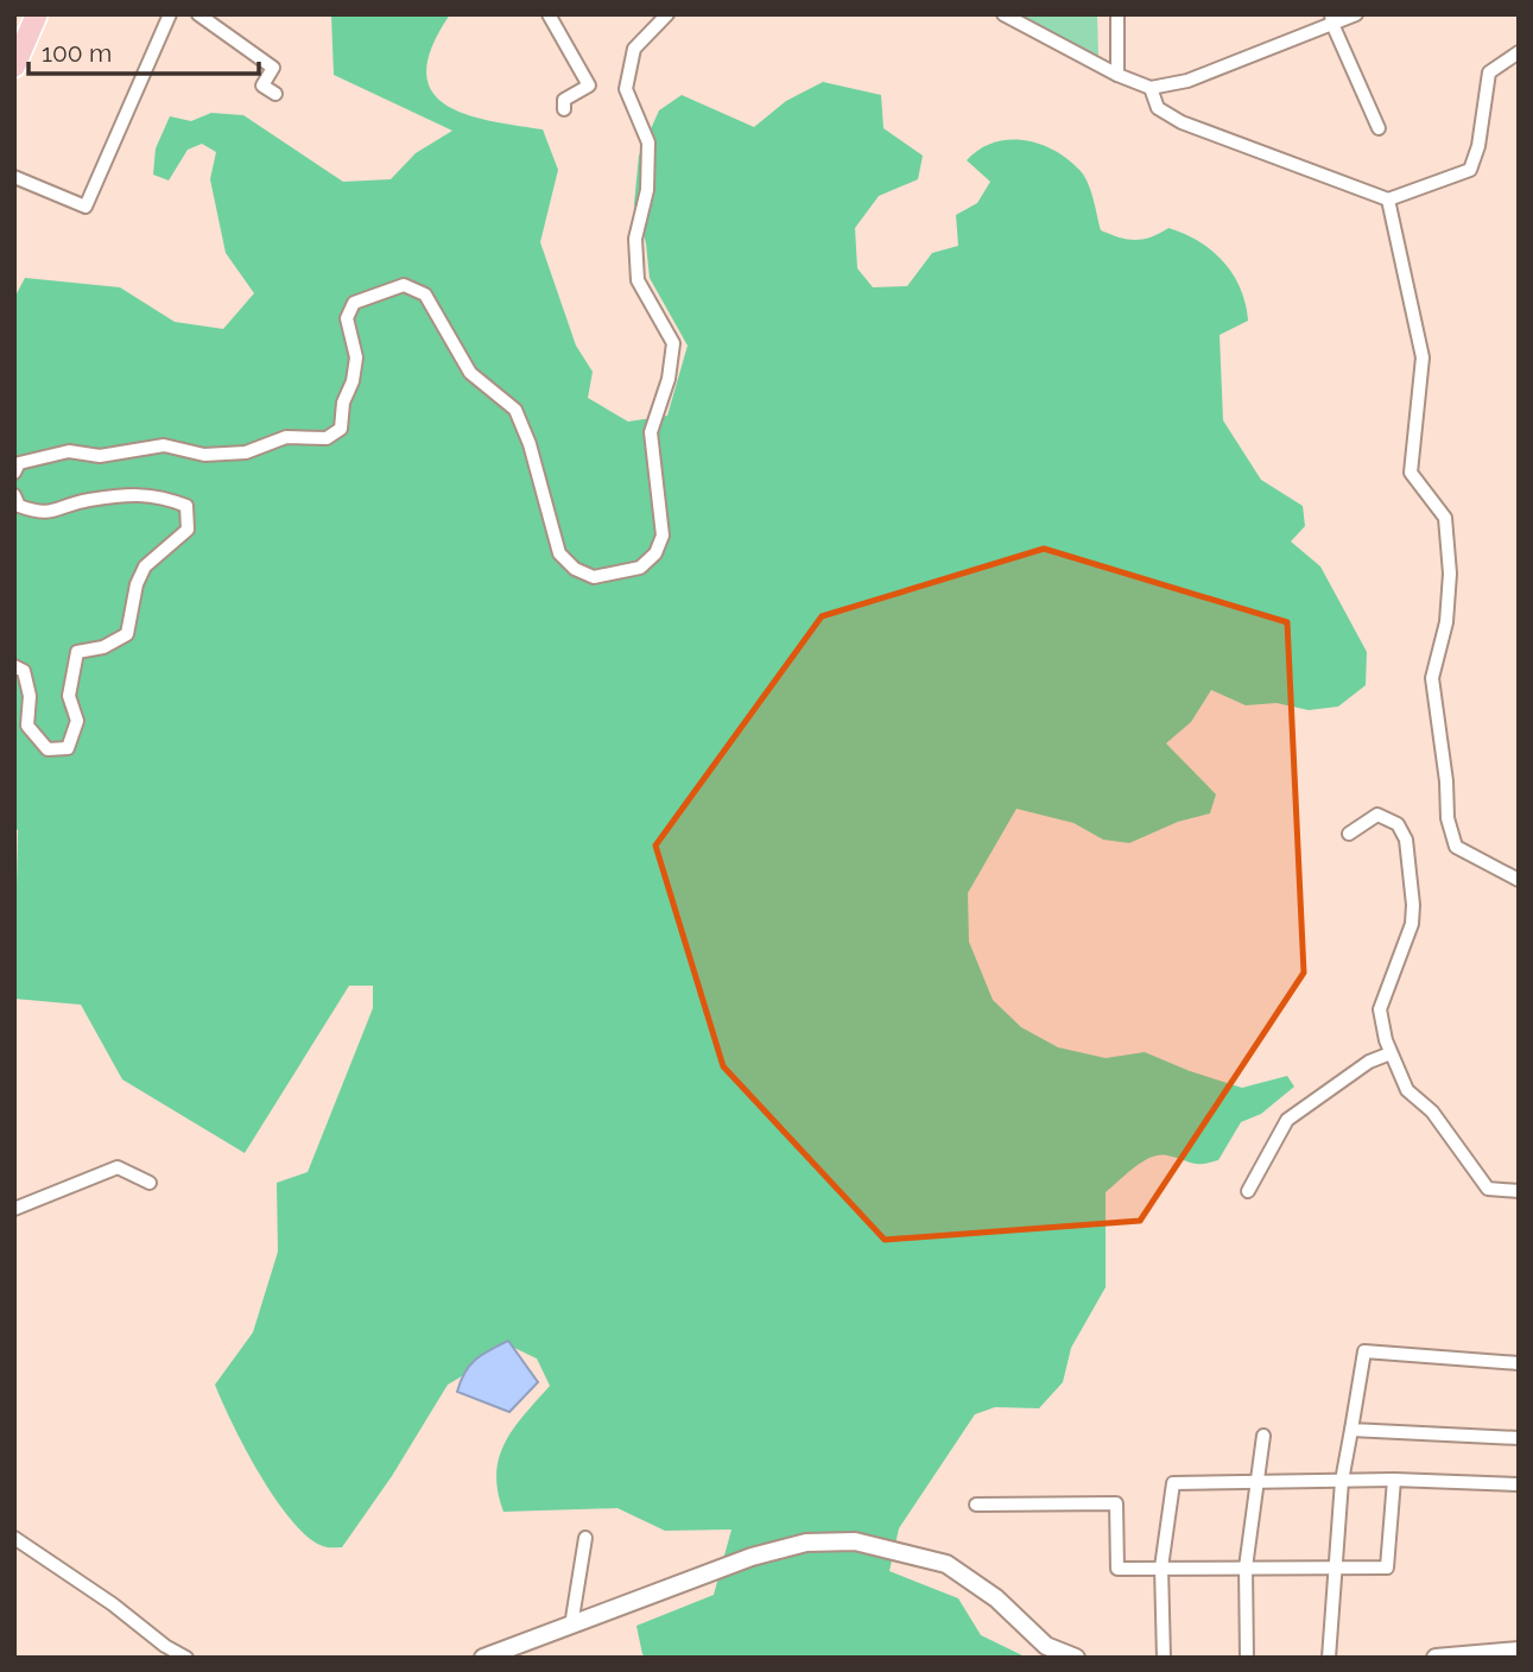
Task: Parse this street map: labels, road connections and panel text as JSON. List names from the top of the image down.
{
  "scale_bar": "100 m"
}
